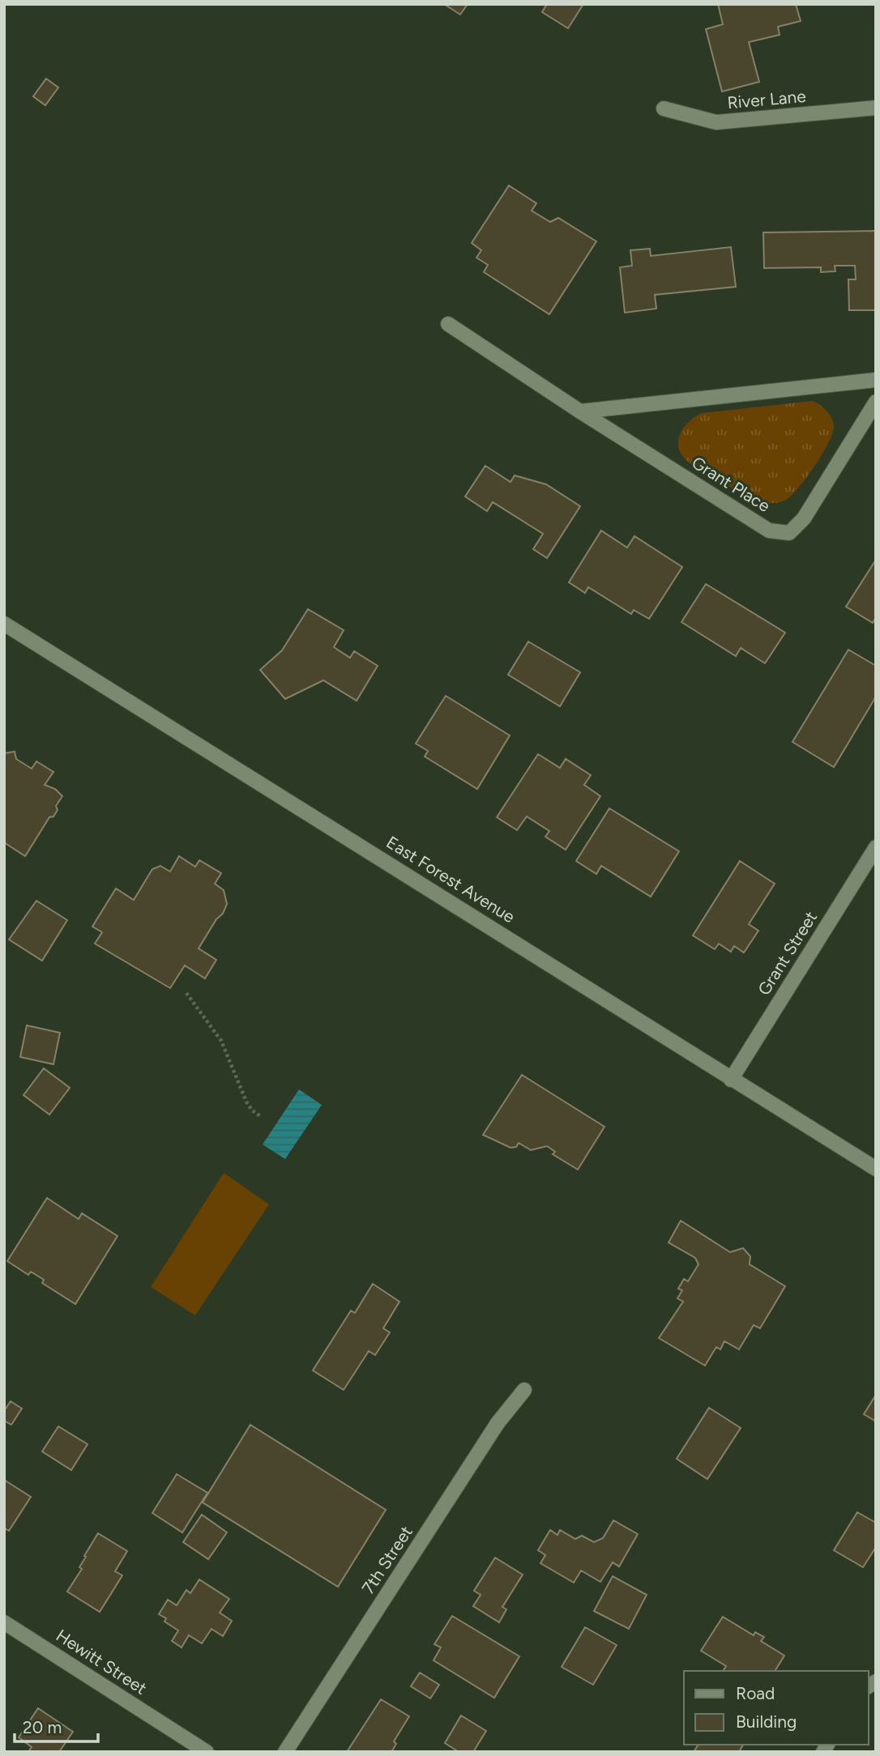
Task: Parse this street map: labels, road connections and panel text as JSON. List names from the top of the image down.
{
  "streets": {
    "street": [
      "River Lane",
      "Grant Place",
      "East Forest Avenue",
      "Grant Street",
      "7th Street",
      "Hewitt Street"
    ]
  },
  "crossings": [
    ["East Forest Avenue", "Grant Street"]
  ],
  "legend": ["Road", "Building"],
  "scale_bar": "20 m"
}
